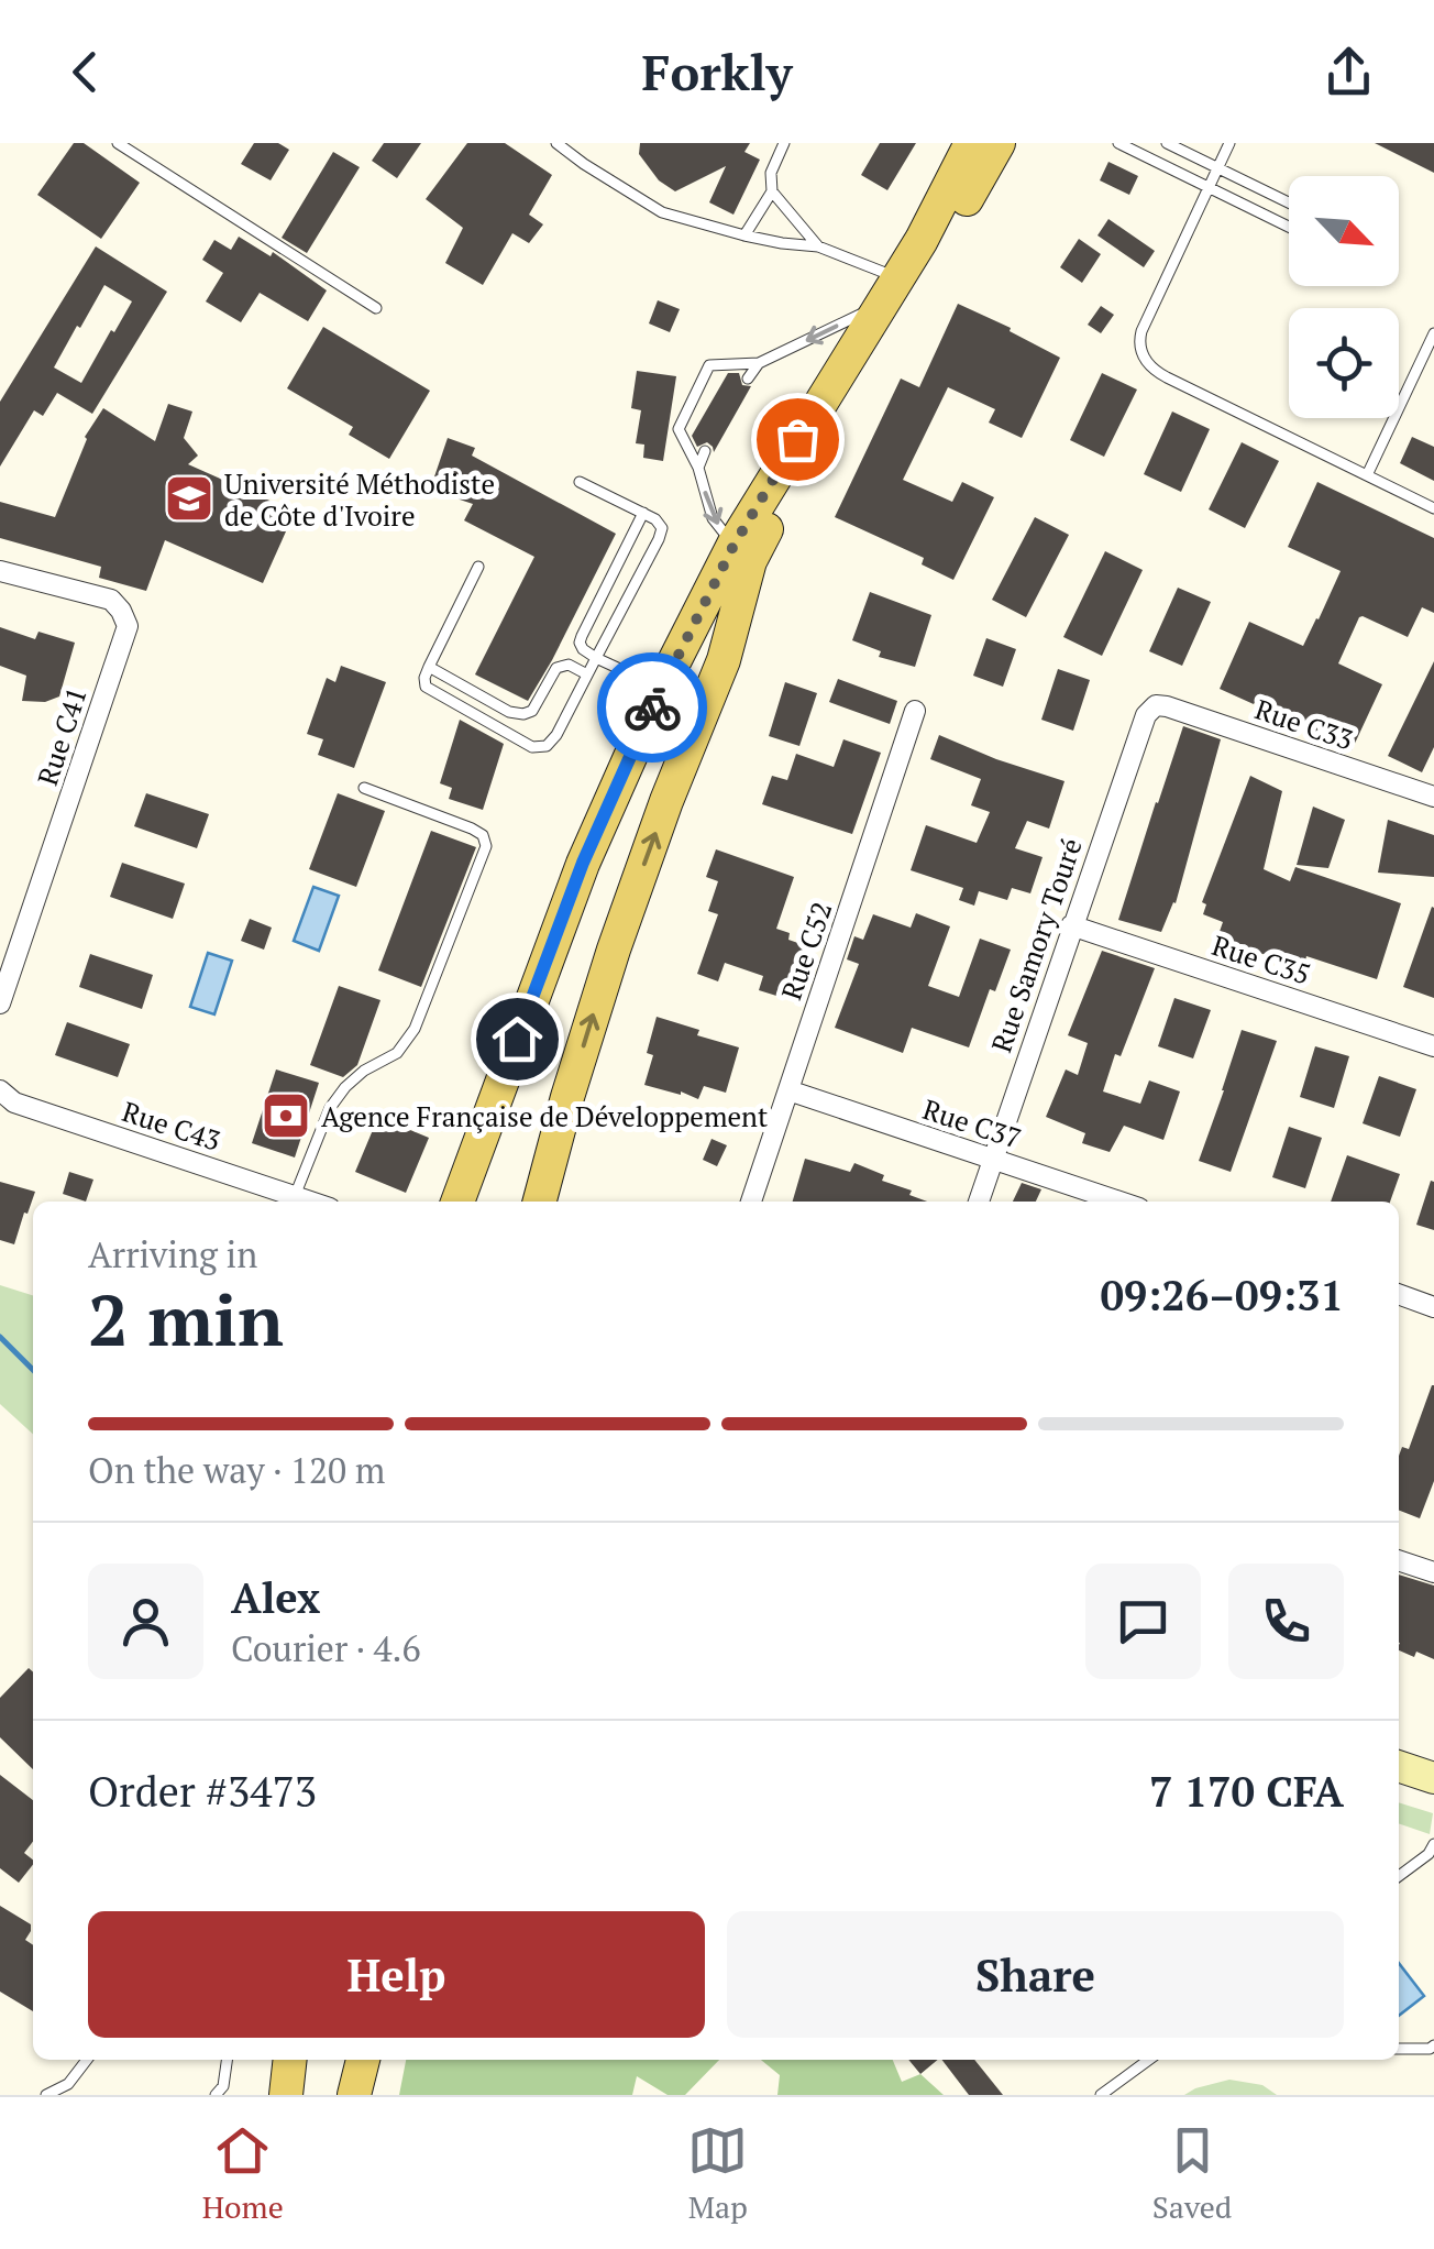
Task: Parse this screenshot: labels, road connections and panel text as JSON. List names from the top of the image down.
{
  "streets": {
    "street": [
      "Rue C33",
      "Rue C41",
      "Rue Samory Touré",
      "Rue C52",
      "Rue C35",
      "Rue C37",
      "Rue C43"
    ]
  },
  "crossings": [
    ["Rue C33", "Rue Samory Touré"],
    ["Rue Samory Touré", "Rue C35"],
    ["Rue Samory Touré", "Rue C37"],
    ["Rue C52", "Rue C37"]
  ],
  "places": {
    "school or university": ["Université Méthodiste de Côte d'Ivoire"],
    "bank": ["Agence Française de Développement"]
  },
  "north": "bottom right",
  "page": {
    "header": "Forkly",
    "heading": ["2 min", "Arriving in", "09:26–09:31"],
    "panel": [
      "Alex",
      "Courier · 4.6",
      "Order #3473",
      "7 170 CFA"
    ],
    "bar": "On the way · 120 m",
    "buttons": ["Help", "Share"],
    "tabs": ["Home", "Map", "Saved"]
  }
}
